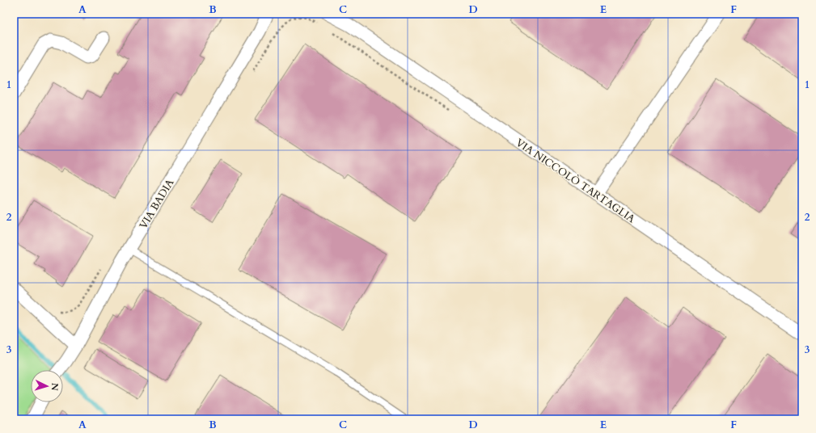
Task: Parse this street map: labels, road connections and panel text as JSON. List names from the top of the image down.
{
  "streets": {
    "street": ["VIA NICCOLÒ TARTAGLIA", "VIA BADIA"]
  },
  "north": "right",
  "grid": {
    "columns": [
      "A",
      "B",
      "C",
      "D",
      "E",
      "F"
    ],
    "rows": ["1", "2", "3"]
  }
}
